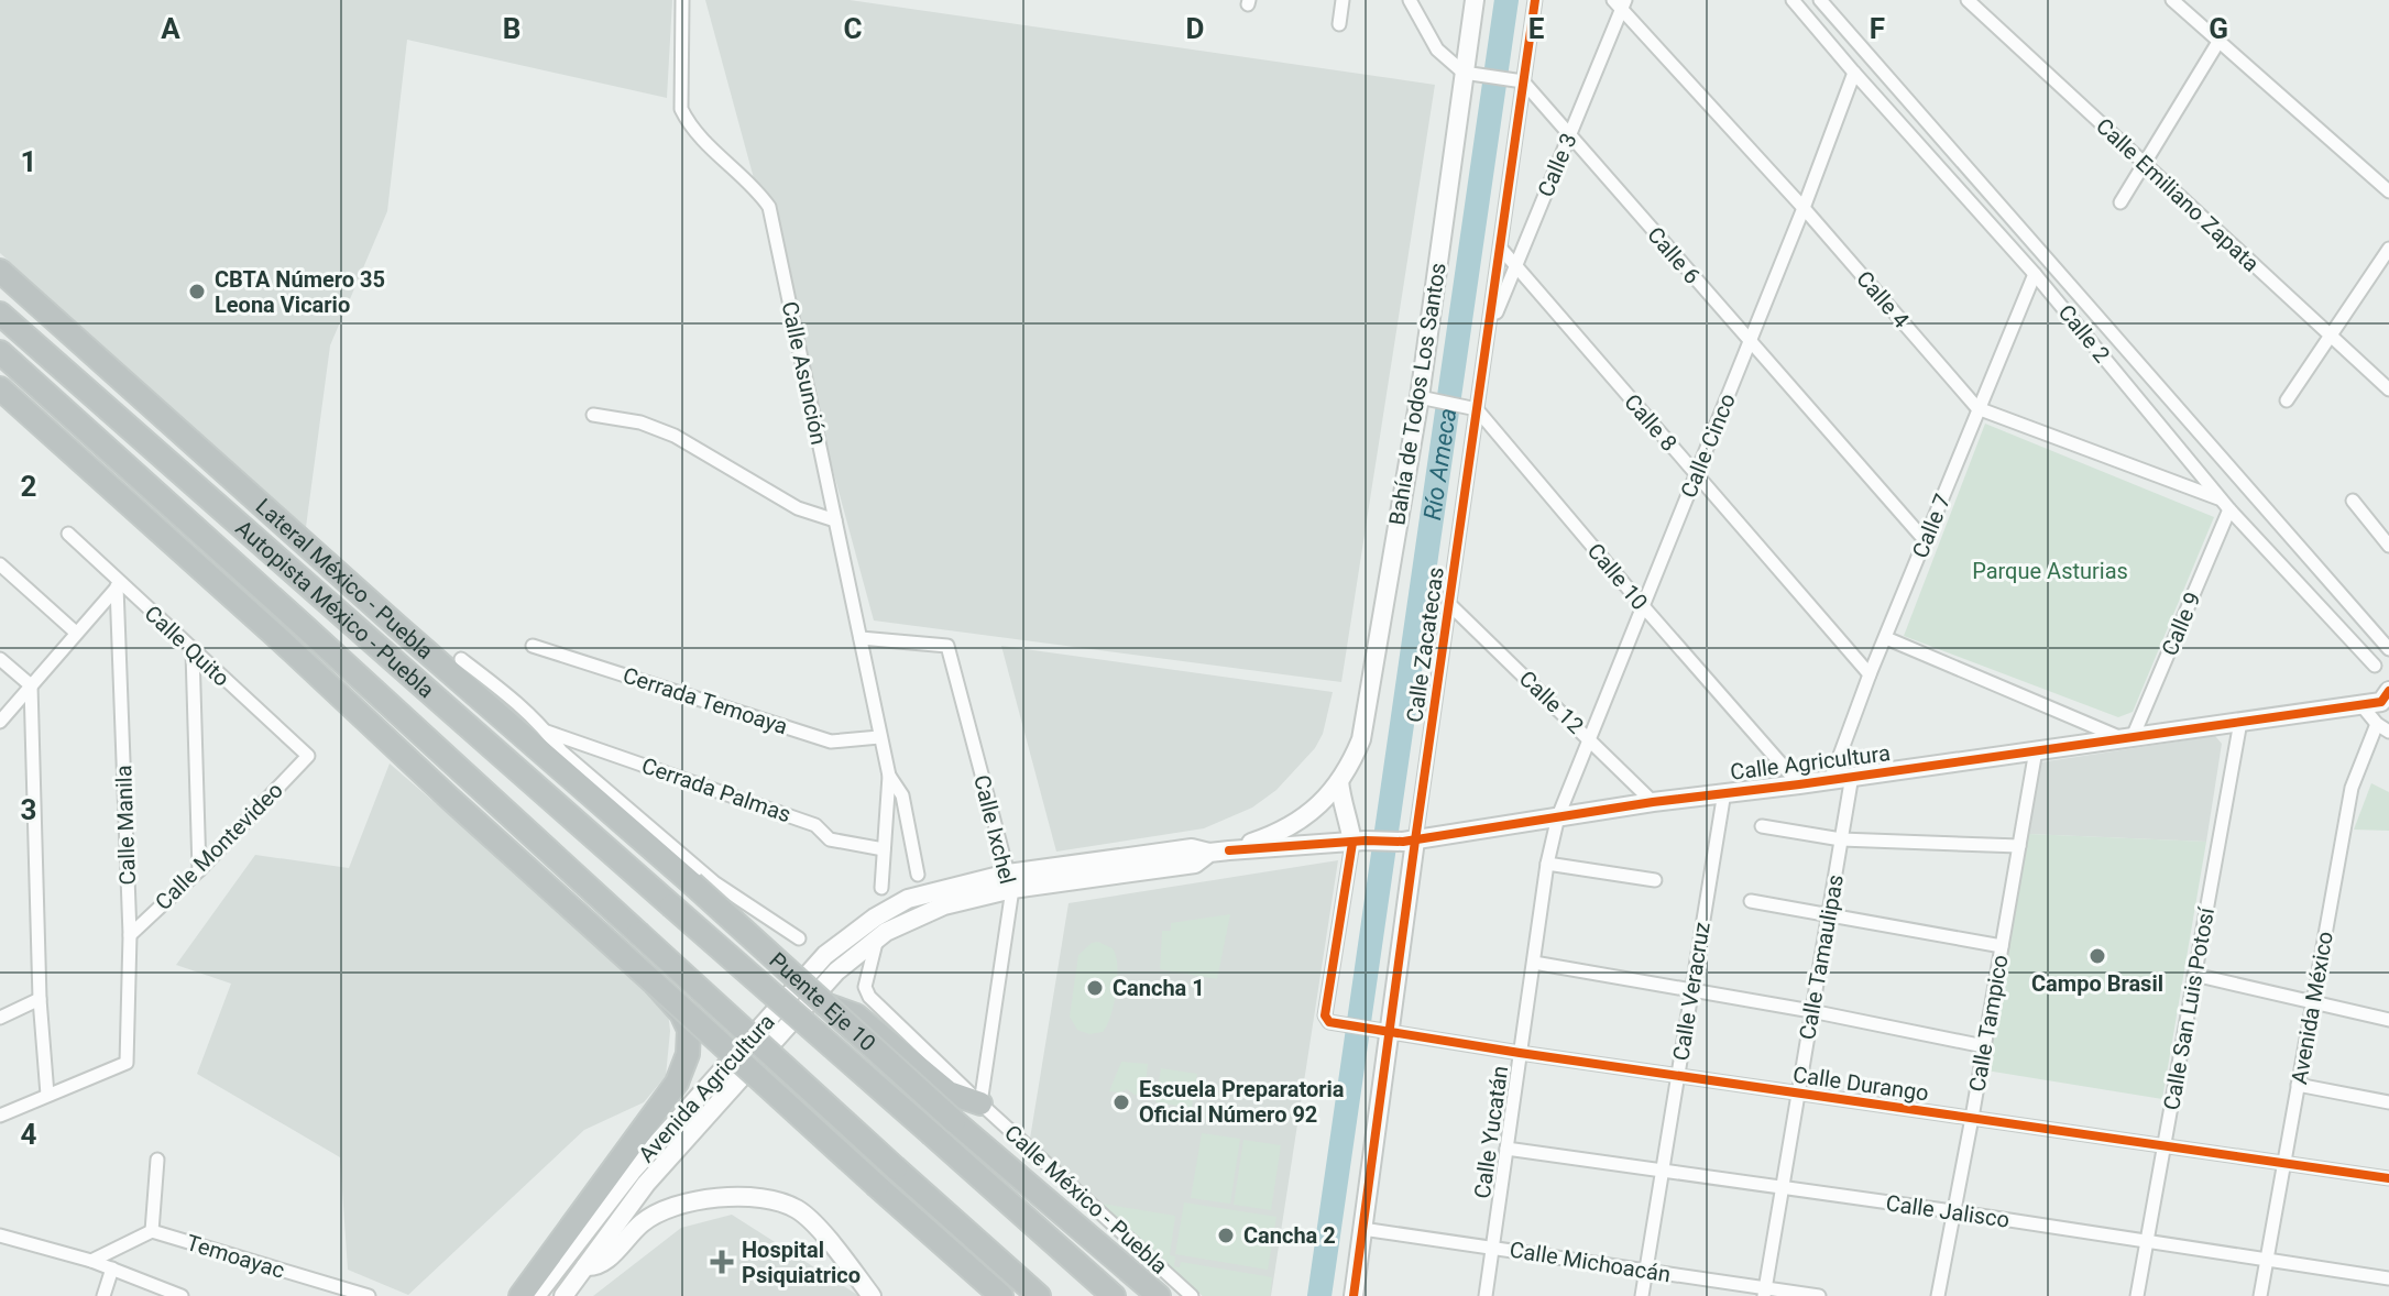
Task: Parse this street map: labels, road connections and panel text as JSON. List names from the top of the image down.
{
  "streets": {
    "highway": ["Lateral México - Puebla", "Autopista México - Puebla", "Puente Eje 10"],
    "main road": [
      "Bahía de Todos Los Santos",
      "Calle Zacatecas",
      "Calle Agricultura",
      "Avenida Agricultura"
    ],
    "street": [
      "Calle 3",
      "Calle Emiliano Zapata",
      "Calle 6",
      "Calle 4",
      "Calle 2",
      "Calle Asunción",
      "Calle 8",
      "Calle Cinco",
      "Calle 7",
      "Calle 10",
      "Calle 9",
      "Calle Quito",
      "Cerrada Temoaya",
      "Calle 12",
      "Cerrada Palmas",
      "Calle Manila",
      "Calle Ixchel",
      "Calle Montevideo",
      "Calle Tamaulipas",
      "Calle Veracruz",
      "Avenida México",
      "Calle San Luis Potosí",
      "Calle Tampico",
      "Calle Durango",
      "Calle Yucatán",
      "Calle México - Puebla",
      "Calle Jalisco",
      "Temoayac",
      "Calle Michoacán"
    ]
  },
  "crossings": [
    ["Calle 3", "Calle 6"],
    ["Calle 3", "Calle 4"],
    ["Calle 3", "Calle 8"],
    ["Calle 3", "Calle Zacatecas"],
    ["Calle 6", "Calle Cinco"],
    ["Calle 6", "Calle 7"],
    ["Calle 6", "Calle Zacatecas"],
    ["Calle 4", "Calle 2"],
    ["Calle 4", "Calle Cinco"],
    ["Calle 4", "Calle 7"],
    ["Calle 4", "Calle 9"],
    ["Calle 2", "Calle Cinco"],
    ["Calle 2", "Calle 7"],
    ["Calle 2", "Calle 9"],
    ["Calle Asunción", "Cerrada Temoaya"],
    ["Calle Asunción", "Cerrada Palmas"],
    ["Calle Asunción", "Calle Ixchel"],
    ["Bahía de Todos Los Santos", "Calle Agricultura"],
    ["Bahía de Todos Los Santos", "Avenida Agricultura"],
    ["Calle 8", "Calle Cinco"],
    ["Calle 8", "Calle 7"],
    ["Calle 8", "Calle Zacatecas"],
    ["Calle Cinco", "Calle 10"],
    ["Calle Cinco", "Calle 12"],
    ["Calle Cinco", "Calle Agricultura"],
    ["Calle Cinco", "Calle Yucatán"],
    ["Calle 7", "Calle Agricultura"],
    ["Calle 10", "Calle Zacatecas"],
    ["Calle 10", "Calle Agricultura"],
    ["Lateral México - Puebla", "Puente Eje 10"],
    ["Autopista México - Puebla", "Puente Eje 10"],
    ["Calle 9", "Calle Agricultura"],
    ["Calle Zacatecas", "Calle 12"],
    ["Calle Zacatecas", "Calle Agricultura"],
    ["Calle Zacatecas", "Calle Durango"],
    ["Calle Zacatecas", "Calle Michoacán"],
    ["Calle Quito", "Calle Manila"],
    ["Calle Quito", "Calle Montevideo"],
    ["Calle 12", "Calle Agricultura"],
    ["Calle Agricultura", "Calle Tamaulipas"],
    ["Calle Agricultura", "Calle Veracruz"],
    ["Calle Agricultura", "Calle San Luis Potosí"],
    ["Calle Agricultura", "Calle Tampico"],
    ["Calle Agricultura", "Calle Durango"],
    ["Calle Agricultura", "Avenida Agricultura"],
    ["Calle Agricultura", "Calle Yucatán"],
    ["Calle Manila", "Calle Montevideo"],
    ["Calle Ixchel", "Avenida Agricultura"],
    ["Calle Ixchel", "Calle México - Puebla"],
    ["Calle Tamaulipas", "Calle Durango"],
    ["Calle Tamaulipas", "Calle Jalisco"],
    ["Calle Tamaulipas", "Calle Michoacán"],
    ["Calle Veracruz", "Calle Durango"],
    ["Calle Veracruz", "Calle Jalisco"],
    ["Calle Veracruz", "Calle Michoacán"],
    ["Avenida México", "Calle Durango"],
    ["Avenida México", "Calle Jalisco"],
    ["Calle San Luis Potosí", "Calle Durango"],
    ["Calle San Luis Potosí", "Calle Jalisco"],
    ["Calle Tampico", "Calle Durango"],
    ["Calle Tampico", "Calle Jalisco"],
    ["Calle Durango", "Calle Yucatán"],
    ["Avenida Agricultura", "Calle México - Puebla"],
    ["Calle Yucatán", "Calle Jalisco"],
    ["Calle Yucatán", "Calle Michoacán"]
  ],
  "water": ["Río Ameca"],
  "parks": ["Parque Asturias"],
  "places": {
    "other": [
      "CBTA Número 35 Leona Vicario",
      "Campo Brasil",
      "Cancha 1",
      "Escuela Preparatoria Oficial Número 92",
      "Cancha 2"
    ],
    "health": ["Hospital Psiquiatrico"]
  },
  "grid": {
    "columns": [
      "A",
      "B",
      "C",
      "D",
      "E",
      "F",
      "G"
    ],
    "rows": [
      "1",
      "2",
      "3",
      "4"
    ]
  }
}
